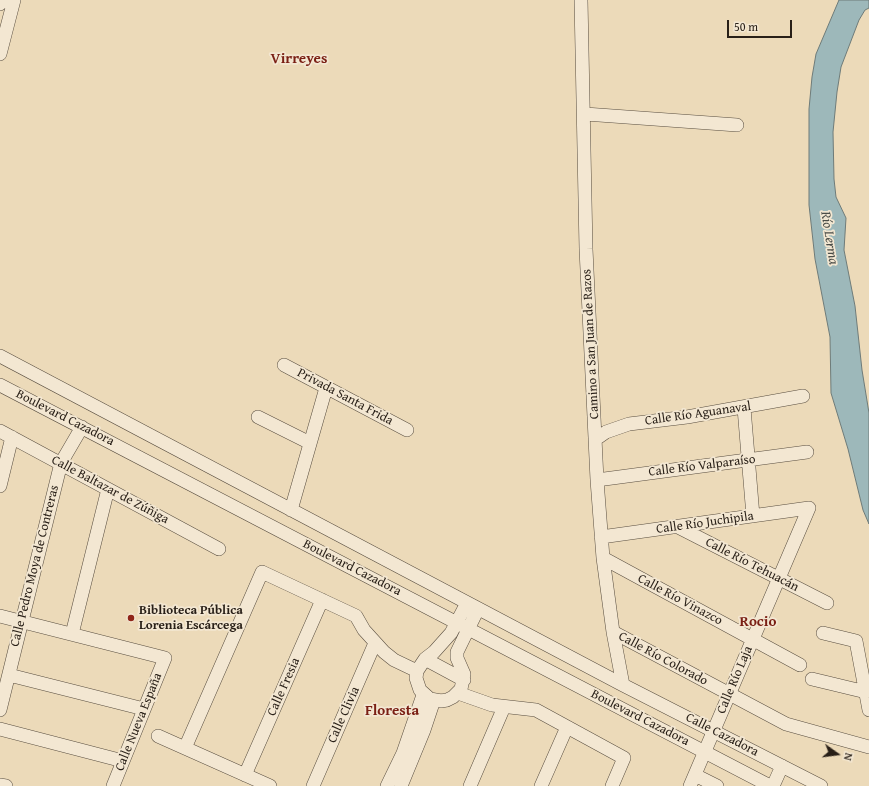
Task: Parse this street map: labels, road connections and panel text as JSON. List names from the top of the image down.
{
  "streets": {
    "street": [
      "Camino a San Juan de Razos",
      "Privada Santa Frida",
      "Calle Río Aguanaval",
      "Boulevard Cazadora",
      "Calle Río Valparaíso",
      "Calle Baltazar de Zúñiga",
      "Calle Río Juchipila",
      "Calle Río Tehuacán",
      "Calle Pedro Moya de Contreras",
      "Calle Río Vinazco",
      "Calle Río Colorado",
      "Calle Río Laja",
      "Calle Fresia",
      "Calle Clivia",
      "Calle Nueva España",
      "Calle Cazadora"
    ]
  },
  "crossings": [
    ["Camino a San Juan de Razos", "Calle Río Aguanaval"],
    ["Camino a San Juan de Razos", "Boulevard Cazadora"],
    ["Camino a San Juan de Razos", "Calle Río Valparaíso"],
    ["Camino a San Juan de Razos", "Calle Río Juchipila"],
    ["Camino a San Juan de Razos", "Calle Río Vinazco"],
    ["Camino a San Juan de Razos", "Calle Río Colorado"],
    ["Camino a San Juan de Razos", "Calle Cazadora"],
    ["Boulevard Cazadora", "Calle Pedro Moya de Contreras"],
    ["Boulevard Cazadora", "Calle Río Laja"],
    ["Boulevard Cazadora", "Calle Cazadora"],
    ["Calle Baltazar de Zúñiga", "Calle Pedro Moya de Contreras"],
    ["Calle Río Juchipila", "Calle Río Tehuacán"],
    ["Calle Río Juchipila", "Calle Río Laja"],
    ["Calle Río Tehuacán", "Calle Río Laja"],
    ["Calle Río Vinazco", "Calle Río Laja"],
    ["Calle Río Colorado", "Calle Río Laja"],
    ["Calle Río Laja", "Calle Cazadora"]
  ],
  "districts": ["Virreyes", "Rocio", "Floresta"],
  "water": ["Río Lerma"],
  "places": ["Biblioteca Pública Lorenia Escárcega"],
  "scale_bar": "50 m",
  "north": "right"
}
